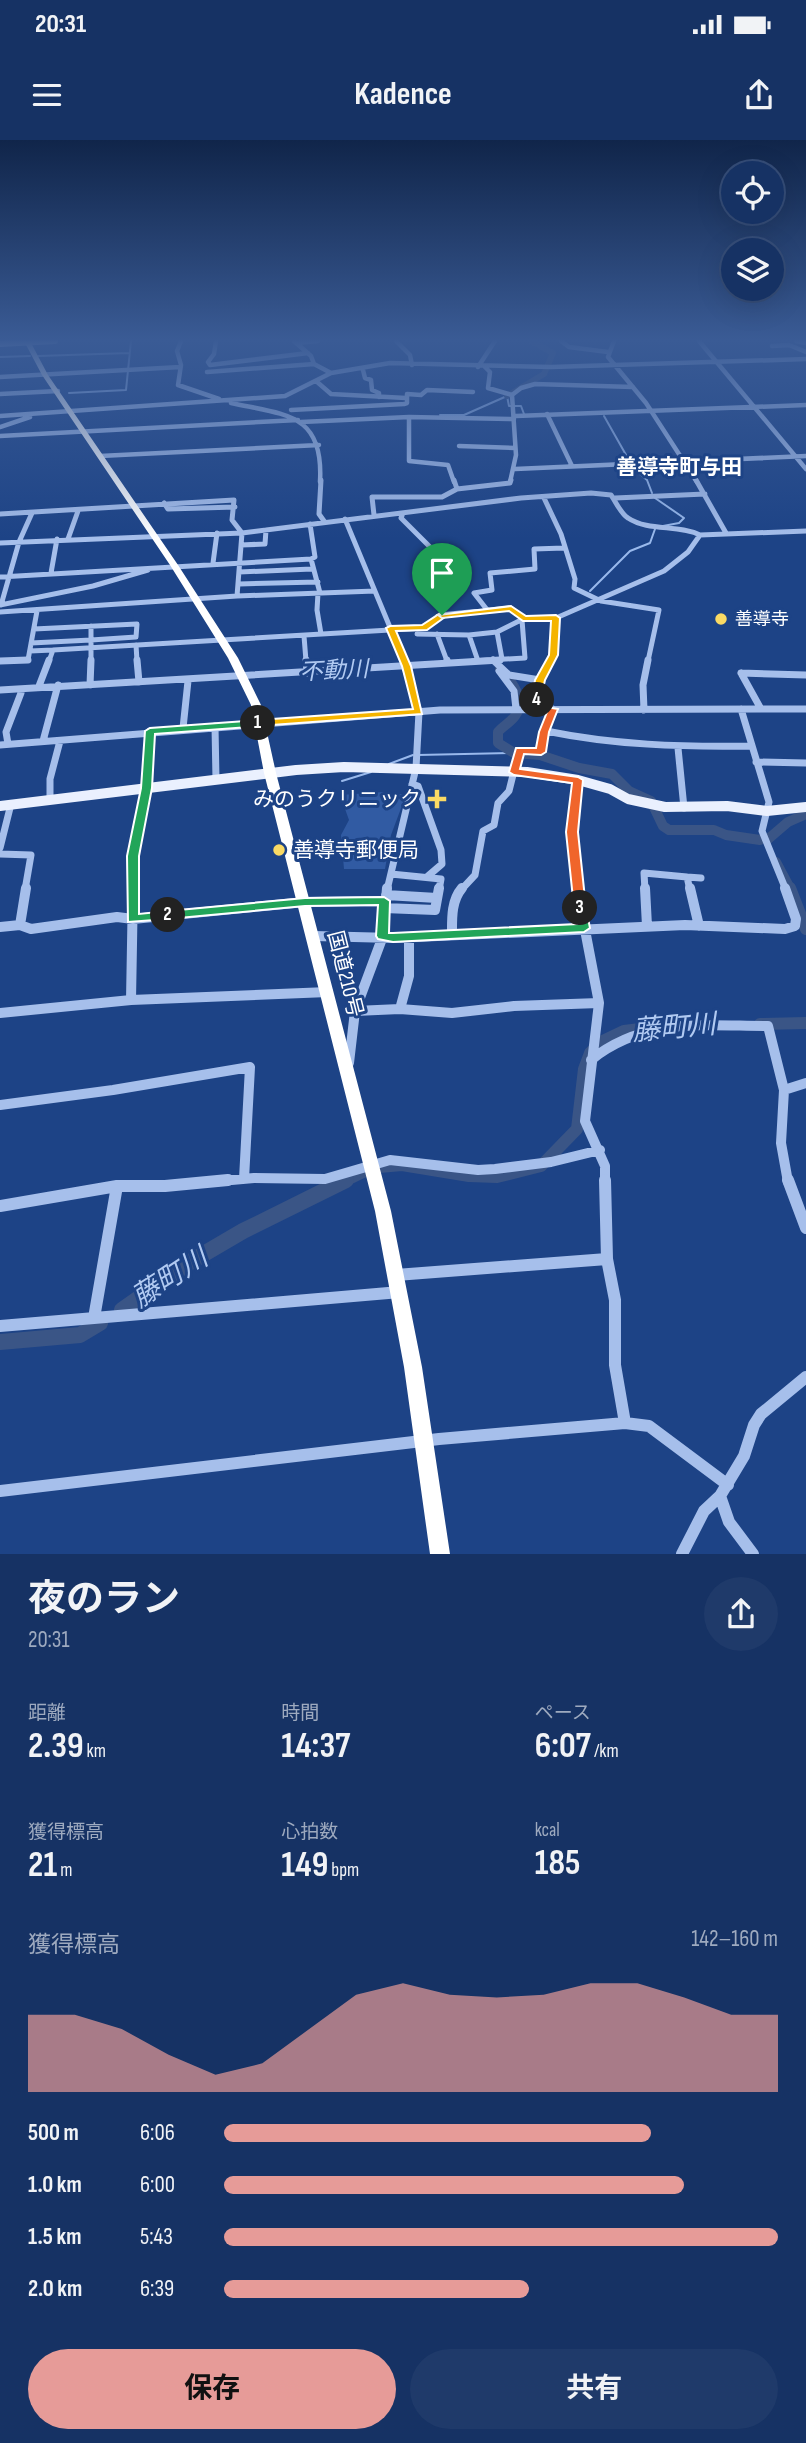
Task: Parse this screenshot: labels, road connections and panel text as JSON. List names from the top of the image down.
{
  "streets": {
    "highway": ["国道210号"]
  },
  "districts": ["善導寺町与田"],
  "water": ["不動川", "藤町川"],
  "places": {
    "other": ["善導寺", "善導寺郵便局"],
    "health": ["みのうクリニック"]
  },
  "page": {
    "status": "20:31",
    "header": "Kadence",
    "pins": [
      "4",
      "1",
      "3",
      "2"
    ],
    "heading": ["夜のラン", "20:31"],
    "stats": [
      ["距離", "2.39 km"],
      ["時間", "14:37"],
      ["ペース", "6:07 /km"],
      ["獲得標高", "21 m"],
      ["心拍数", "149 bpm"],
      ["kcal", "185"]
    ],
    "chart": ["獲得標高", "142–160 m"],
    "list": [
      {
        "name": "500 m",
        "note": "6:06"
      },
      {
        "name": "1.0 km",
        "note": "6:00"
      },
      {
        "name": "1.5 km",
        "note": "5:43"
      },
      {
        "name": "2.0 km",
        "note": "6:39"
      }
    ],
    "buttons": ["保存", "共有"]
  }
}
